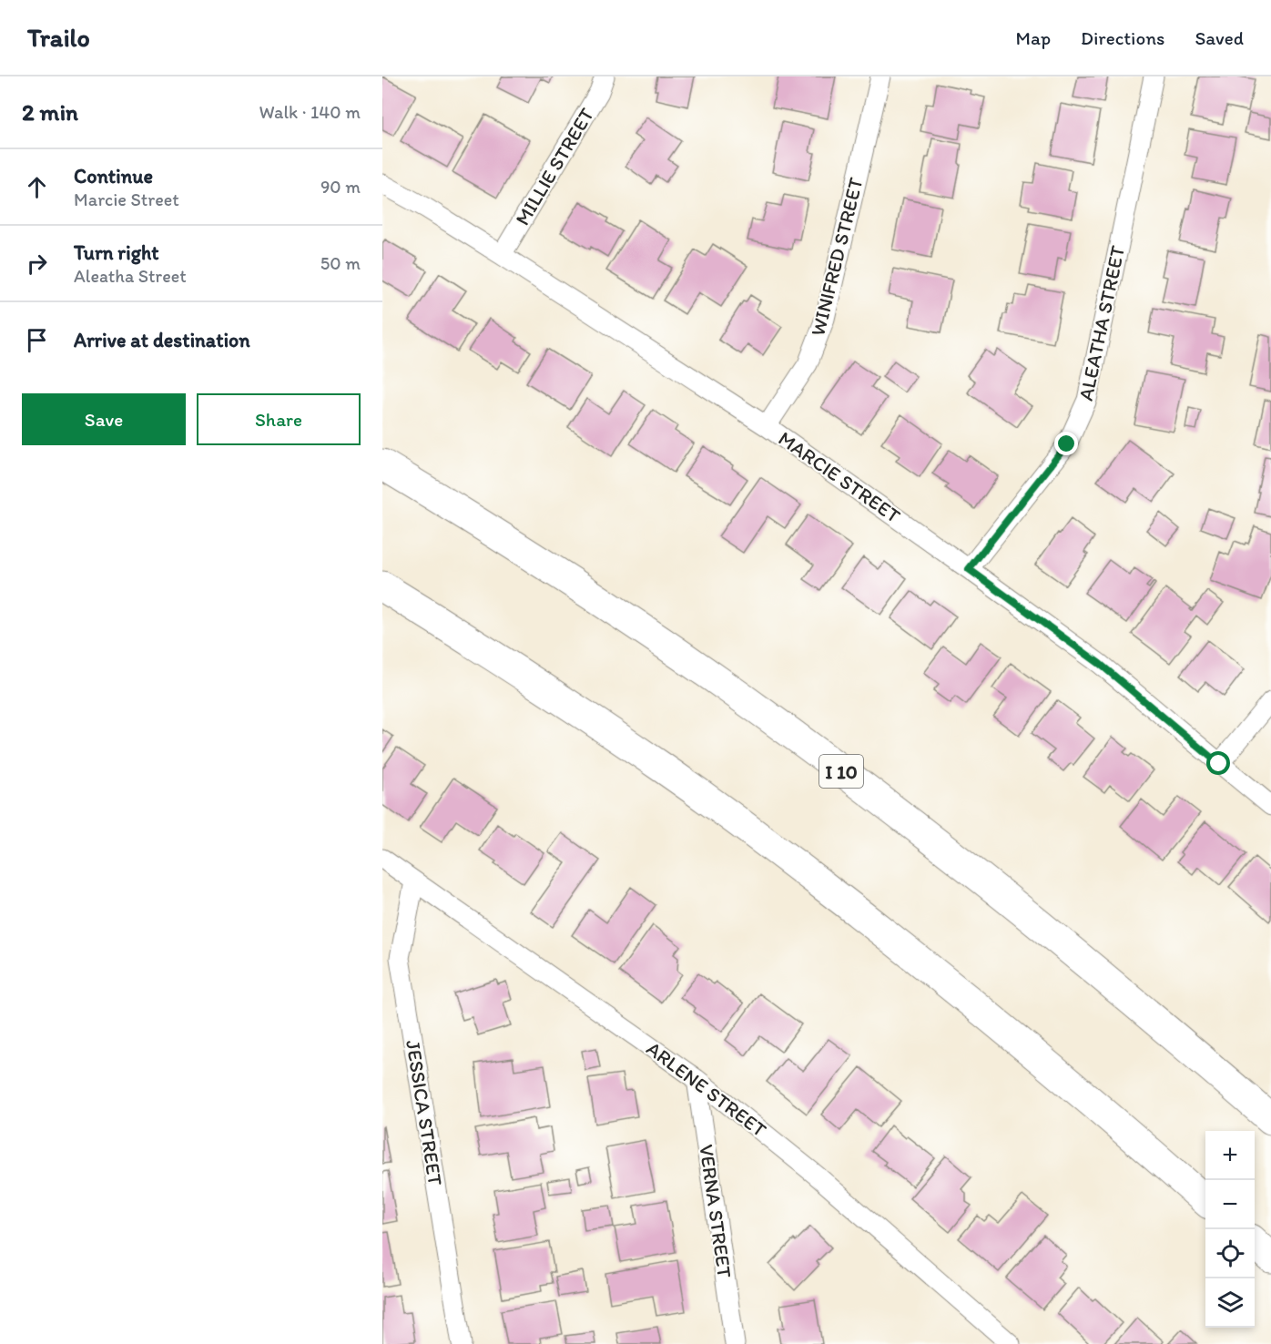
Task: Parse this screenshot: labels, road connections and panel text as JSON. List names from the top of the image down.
{
  "streets": {
    "highway": ["I 10"],
    "street": [
      "MILLIE STREET",
      "WINIFRED STREET",
      "ALEATHA STREET",
      "MARCIE STREET",
      "ARLENE STREET",
      "JESSICA STREET",
      "VERNA STREET"
    ]
  },
  "crossings": [
    ["MILLIE STREET", "MARCIE STREET"],
    ["WINIFRED STREET", "MARCIE STREET"],
    ["ALEATHA STREET", "MARCIE STREET"],
    ["ARLENE STREET", "JESSICA STREET"],
    ["ARLENE STREET", "VERNA STREET"]
  ],
  "page": {
    "header": "Trailo",
    "nav": ["Map", "Directions", "Saved"],
    "heading": ["2 min", "Walk · 140 m"],
    "list": [
      ["Continue", "Marcie Street", "90 m"],
      ["Turn right", "Aleatha Street", "50 m"],
      "Arrive at destination"
    ],
    "buttons": ["Save", "Share"],
    "map_buttons": ["+", "−"]
  }
}
